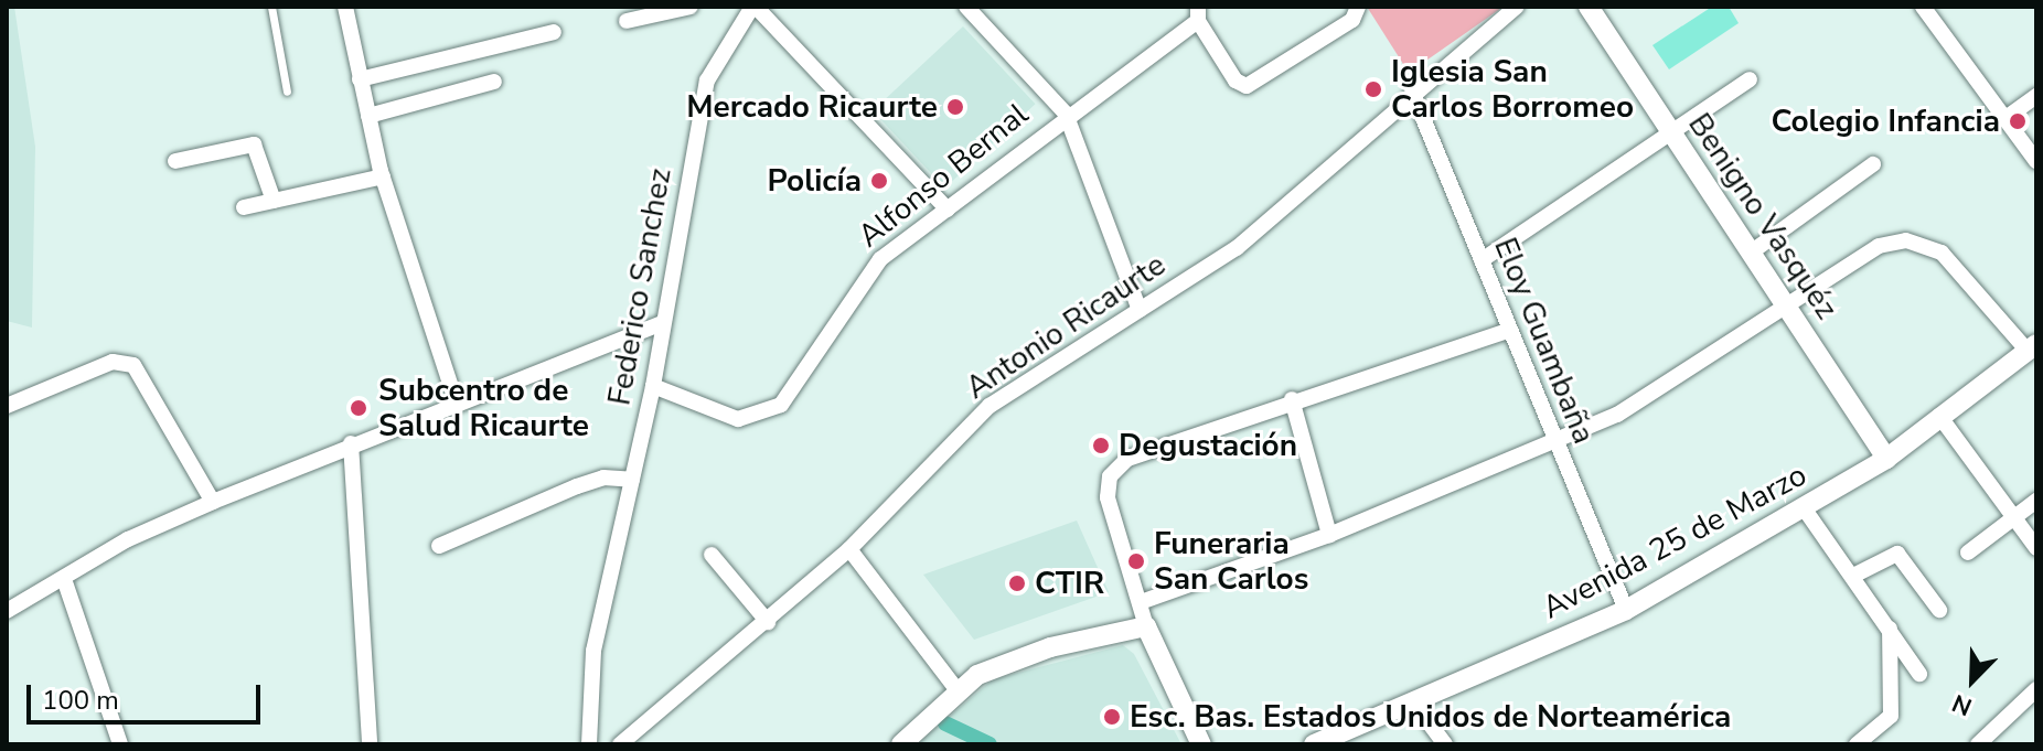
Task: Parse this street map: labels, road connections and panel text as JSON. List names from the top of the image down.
{
  "streets": {
    "main road": ["Benigno Vasquéz", "Avenida 25 de Marzo"],
    "street": [
      "Alfonso Bernal",
      "Federico Sanchez",
      "Antonio Ricaurte",
      "Eloy Guambaña"
    ]
  },
  "crossings": [
    ["Alfonso Bernal", "Federico Sanchez"],
    ["Benigno Vasquéz", "Avenida 25 de Marzo"],
    ["Antonio Ricaurte", "Eloy Guambaña"],
    ["Eloy Guambaña", "Avenida 25 de Marzo"]
  ],
  "places": [
    "Iglesia San Carlos Borromeo",
    "Mercado Ricaurte",
    "Colegio Infancia",
    "Policía",
    "Subcentro de Salud Ricaurte",
    "Degustación",
    "Funeraria San Carlos",
    "CTIR",
    "Esc. Bas. Estados Unidos de Norteamérica"
  ],
  "scale_bar": "100 m",
  "north": "bottom left"
}
